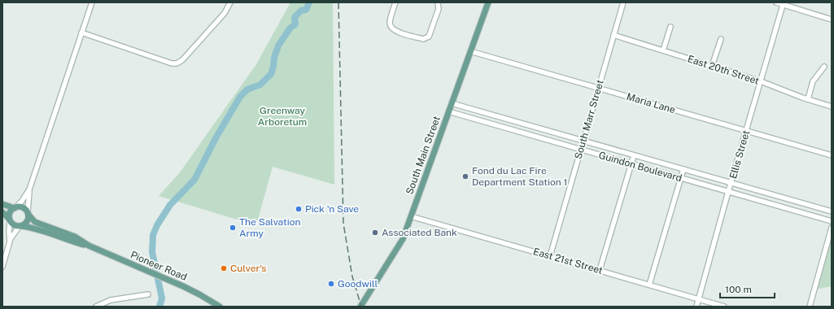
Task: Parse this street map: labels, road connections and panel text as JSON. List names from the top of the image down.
{
  "streets": {
    "main road": ["South Main Street", "Pioneer Road"],
    "street": [
      "East 20th Street",
      "Maria Lane",
      "South Marr Street",
      "Ellis Street",
      "Guindon Boulevard",
      "East 21st Street"
    ]
  },
  "crossings": [
    ["East 20th Street", "South Marr Street"],
    ["East 20th Street", "Ellis Street"],
    ["Maria Lane", "South Marr Street"],
    ["Maria Lane", "Ellis Street"],
    ["Maria Lane", "South Main Street"],
    ["South Marr Street", "Guindon Boulevard"],
    ["South Marr Street", "East 21st Street"],
    ["Ellis Street", "Guindon Boulevard"],
    ["Ellis Street", "East 21st Street"],
    ["South Main Street", "Guindon Boulevard"],
    ["South Main Street", "East 21st Street"]
  ],
  "parks": ["Greenway Arboretum"],
  "places": [
    "Fond du Lac Fire Department Station 1",
    "Pick 'n Save",
    "The Salvation Army",
    "Associated Bank",
    "Culver's",
    "Goodwill"
  ],
  "scale_bar": "100 m"
}
